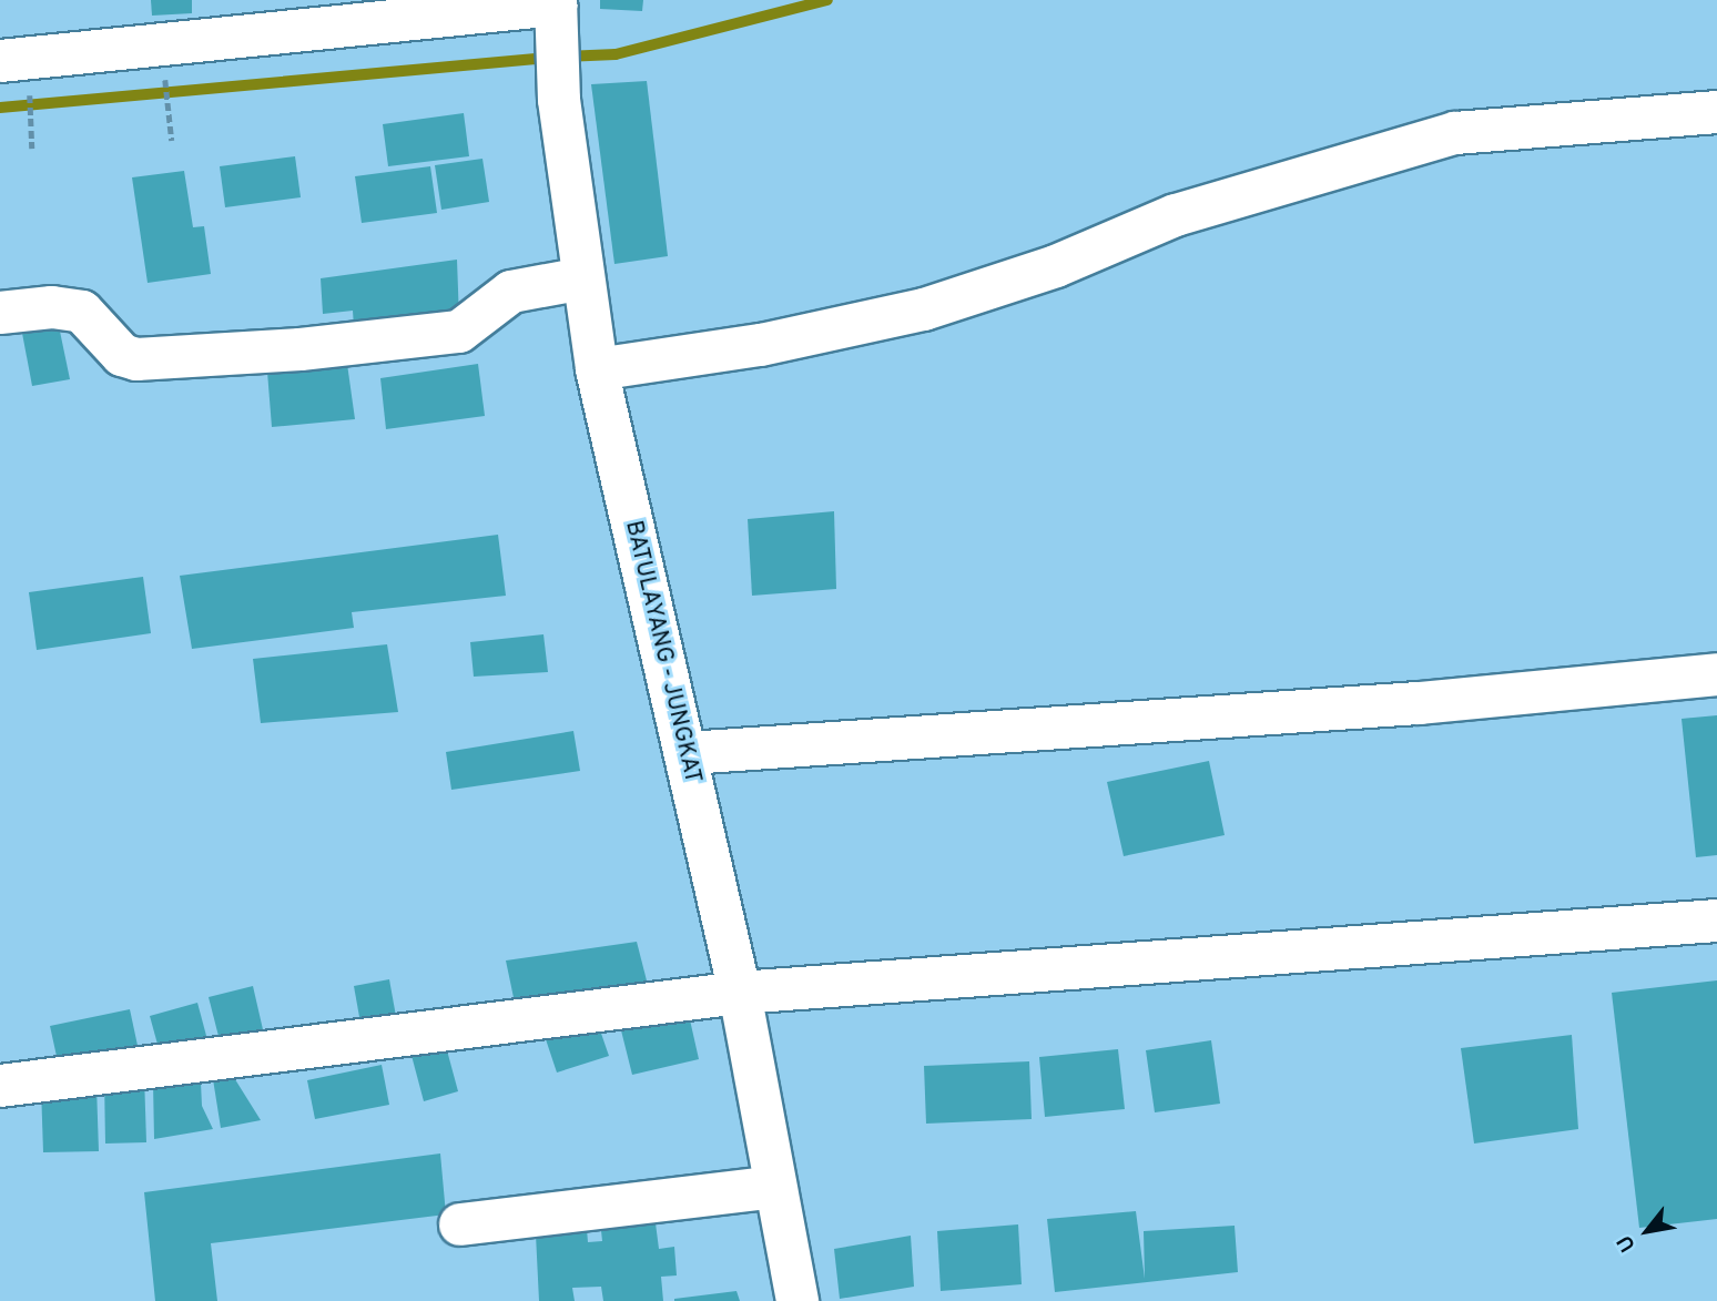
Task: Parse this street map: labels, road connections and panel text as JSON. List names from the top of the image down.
{
  "streets": {
    "main road": ["BATULAYANG - JUNGKAT"]
  },
  "north": "bottom left"
}
